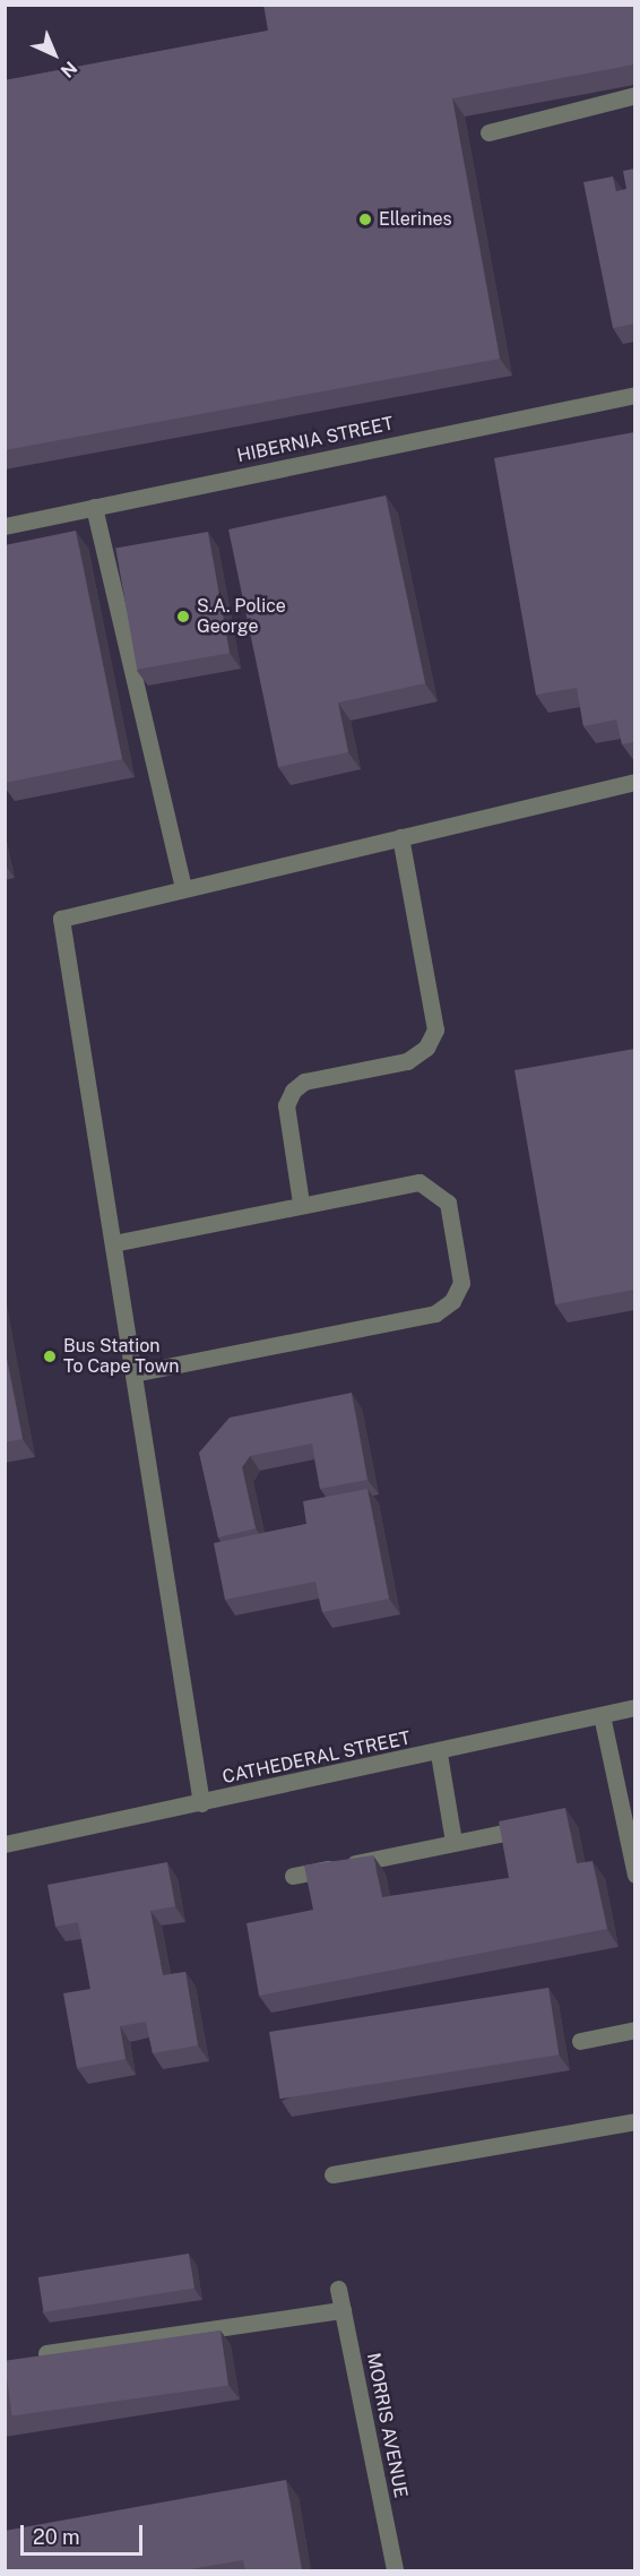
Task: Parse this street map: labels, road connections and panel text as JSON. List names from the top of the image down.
{
  "streets": {
    "street": ["HIBERNIA STREET", "CATHEDERAL STREET", "MORRIS AVENUE"]
  },
  "places": ["Ellerines", "S.A. Police George", "Bus Station To Cape Town"],
  "scale_bar": "20 m",
  "north": "bottom right"
}
